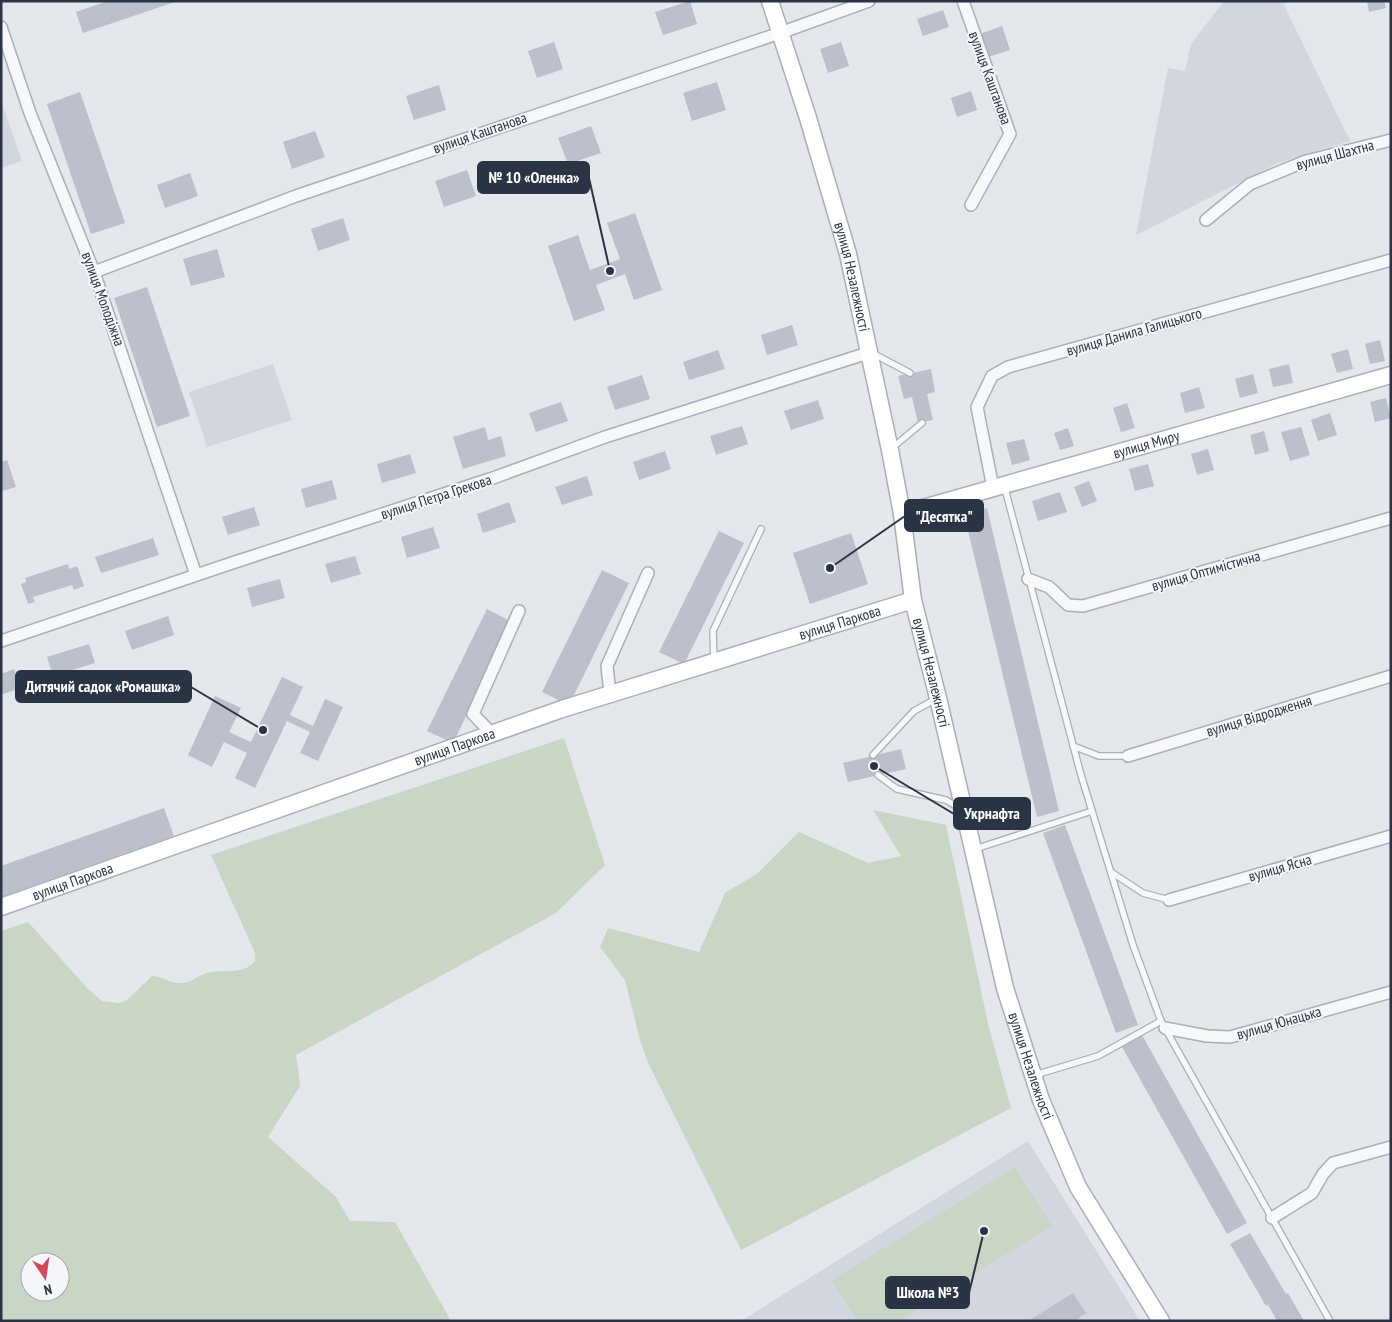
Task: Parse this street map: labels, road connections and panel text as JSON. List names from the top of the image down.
{
  "streets": {
    "street": [
      "вулиця Каштанова",
      "вулиця Шахтна",
      "вулиця Незалежності",
      "вулиця Молодіжна",
      "вулиця Данила Галицького",
      "вулиця Миру",
      "вулиця Петра Грекова",
      "вулиця Оптимістична",
      "вулиця Паркова",
      "вулиця Відродження",
      "вулиця Ясна",
      "вулиця Юнацька"
    ]
  },
  "crossings": [
    ["вулиця Каштанова", "вулиця Незалежності"],
    ["вулиця Каштанова", "вулиця Молодіжна"],
    ["вулиця Незалежності", "вулиця Миру"],
    ["вулиця Незалежності", "вулиця Петра Грекова"],
    ["вулиця Незалежності", "вулиця Паркова"],
    ["вулиця Молодіжна", "вулиця Петра Грекова"],
    ["вулиця Данила Галицького", "вулиця Миру"]
  ],
  "places": [
    "№ 10 «Оленка»",
    "\"Десятка\"",
    "Дитячий садок «Ромашка»",
    "Укрнафта",
    "Школа №3"
  ],
  "north": "bottom"
}
